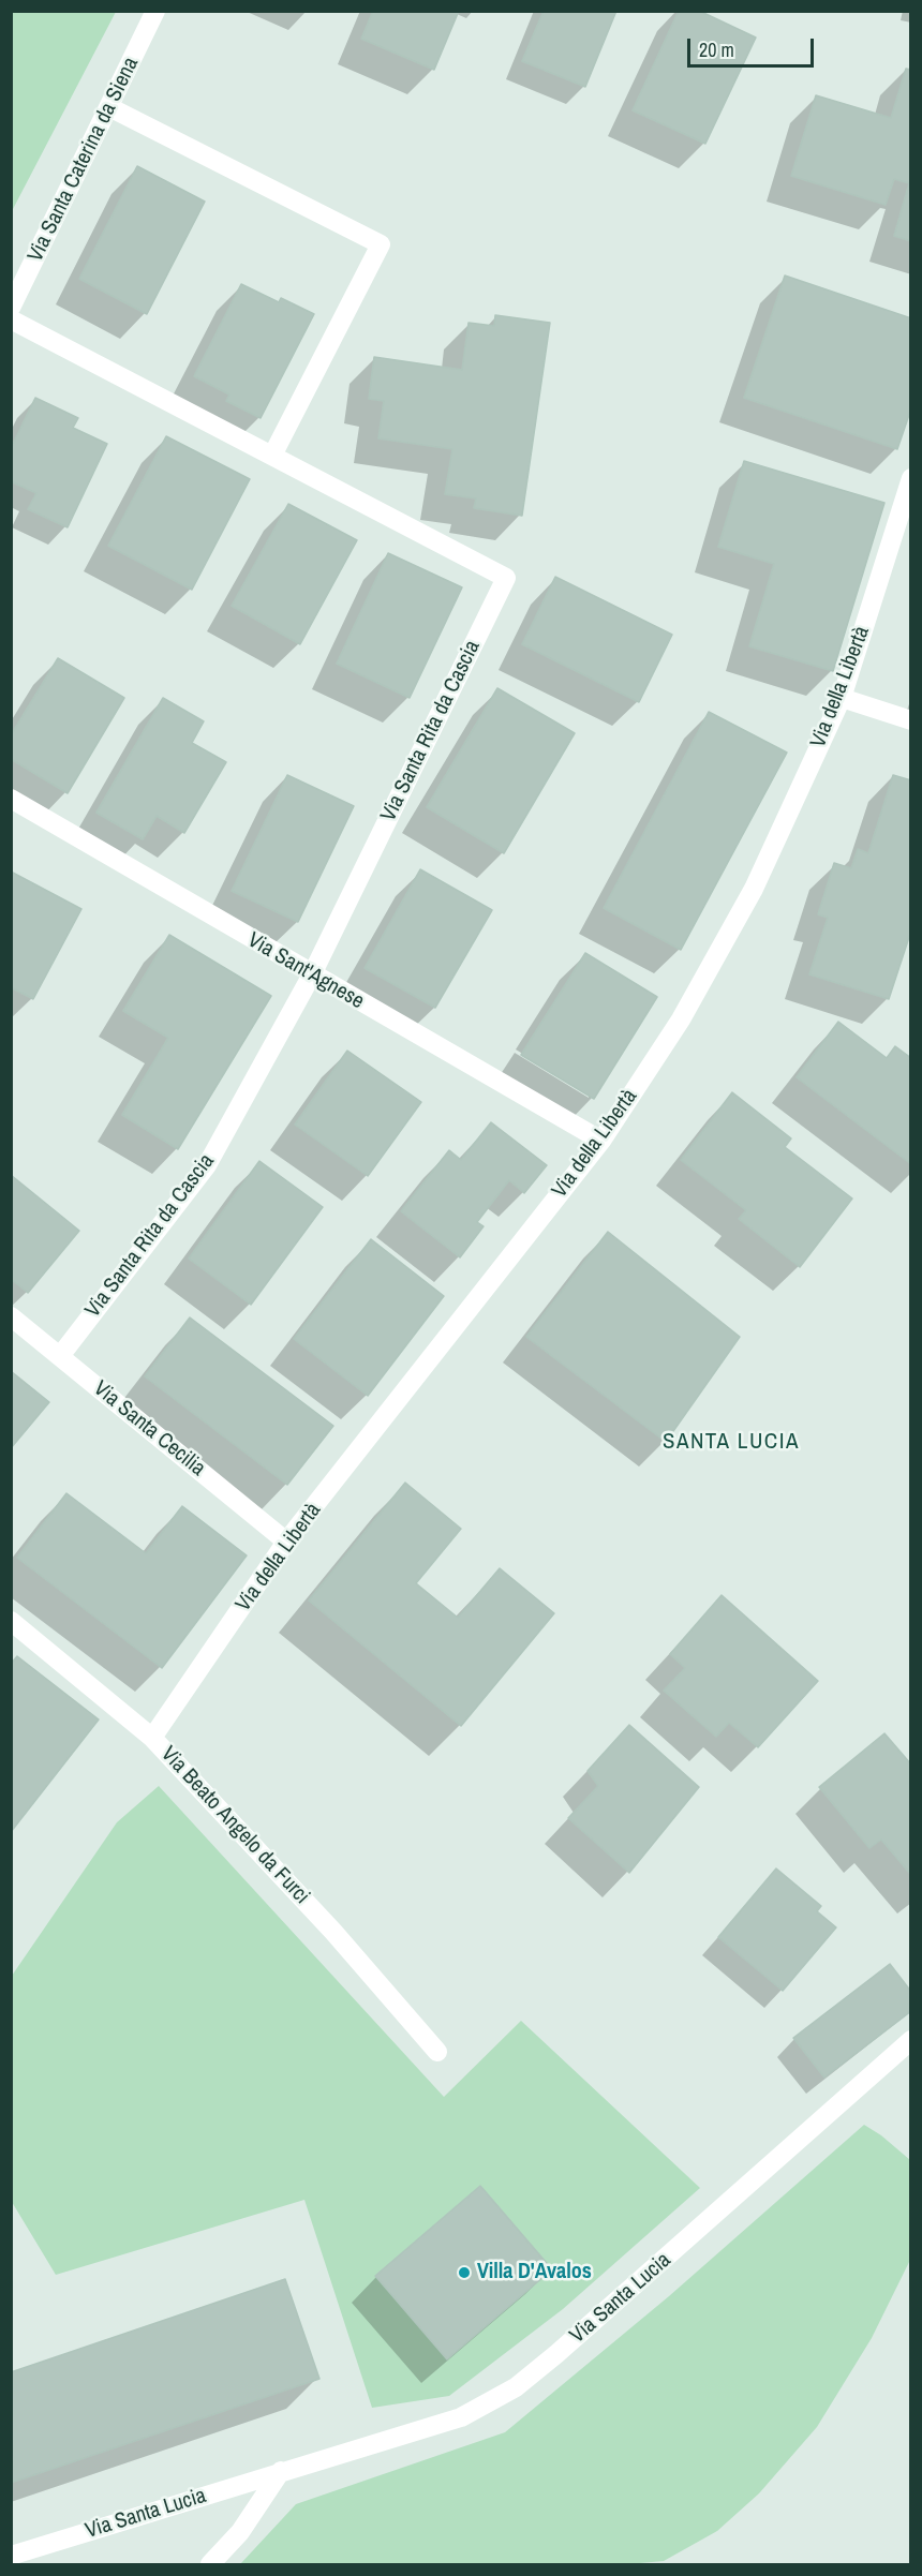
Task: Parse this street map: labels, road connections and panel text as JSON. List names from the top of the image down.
{
  "streets": {
    "street": [
      "Via Santa Caterina da Siena",
      "Via della Libertà",
      "Via Santa Rita da Cascia",
      "Via Sant'Agnese",
      "Via Santa Cecilia",
      "Via Beato Angelo da Furci",
      "Via Santa Lucia"
    ]
  },
  "crossings": [
    ["Via della Libertà", "Via Sant'Agnese"],
    ["Via della Libertà", "Via Santa Cecilia"],
    ["Via della Libertà", "Via Beato Angelo da Furci"],
    ["Via Santa Rita da Cascia", "Via Sant'Agnese"],
    ["Via Santa Rita da Cascia", "Via Santa Cecilia"]
  ],
  "districts": ["SANTA LUCIA"],
  "places": ["Villa D'Avalos"],
  "scale_bar": "20 m"
}
